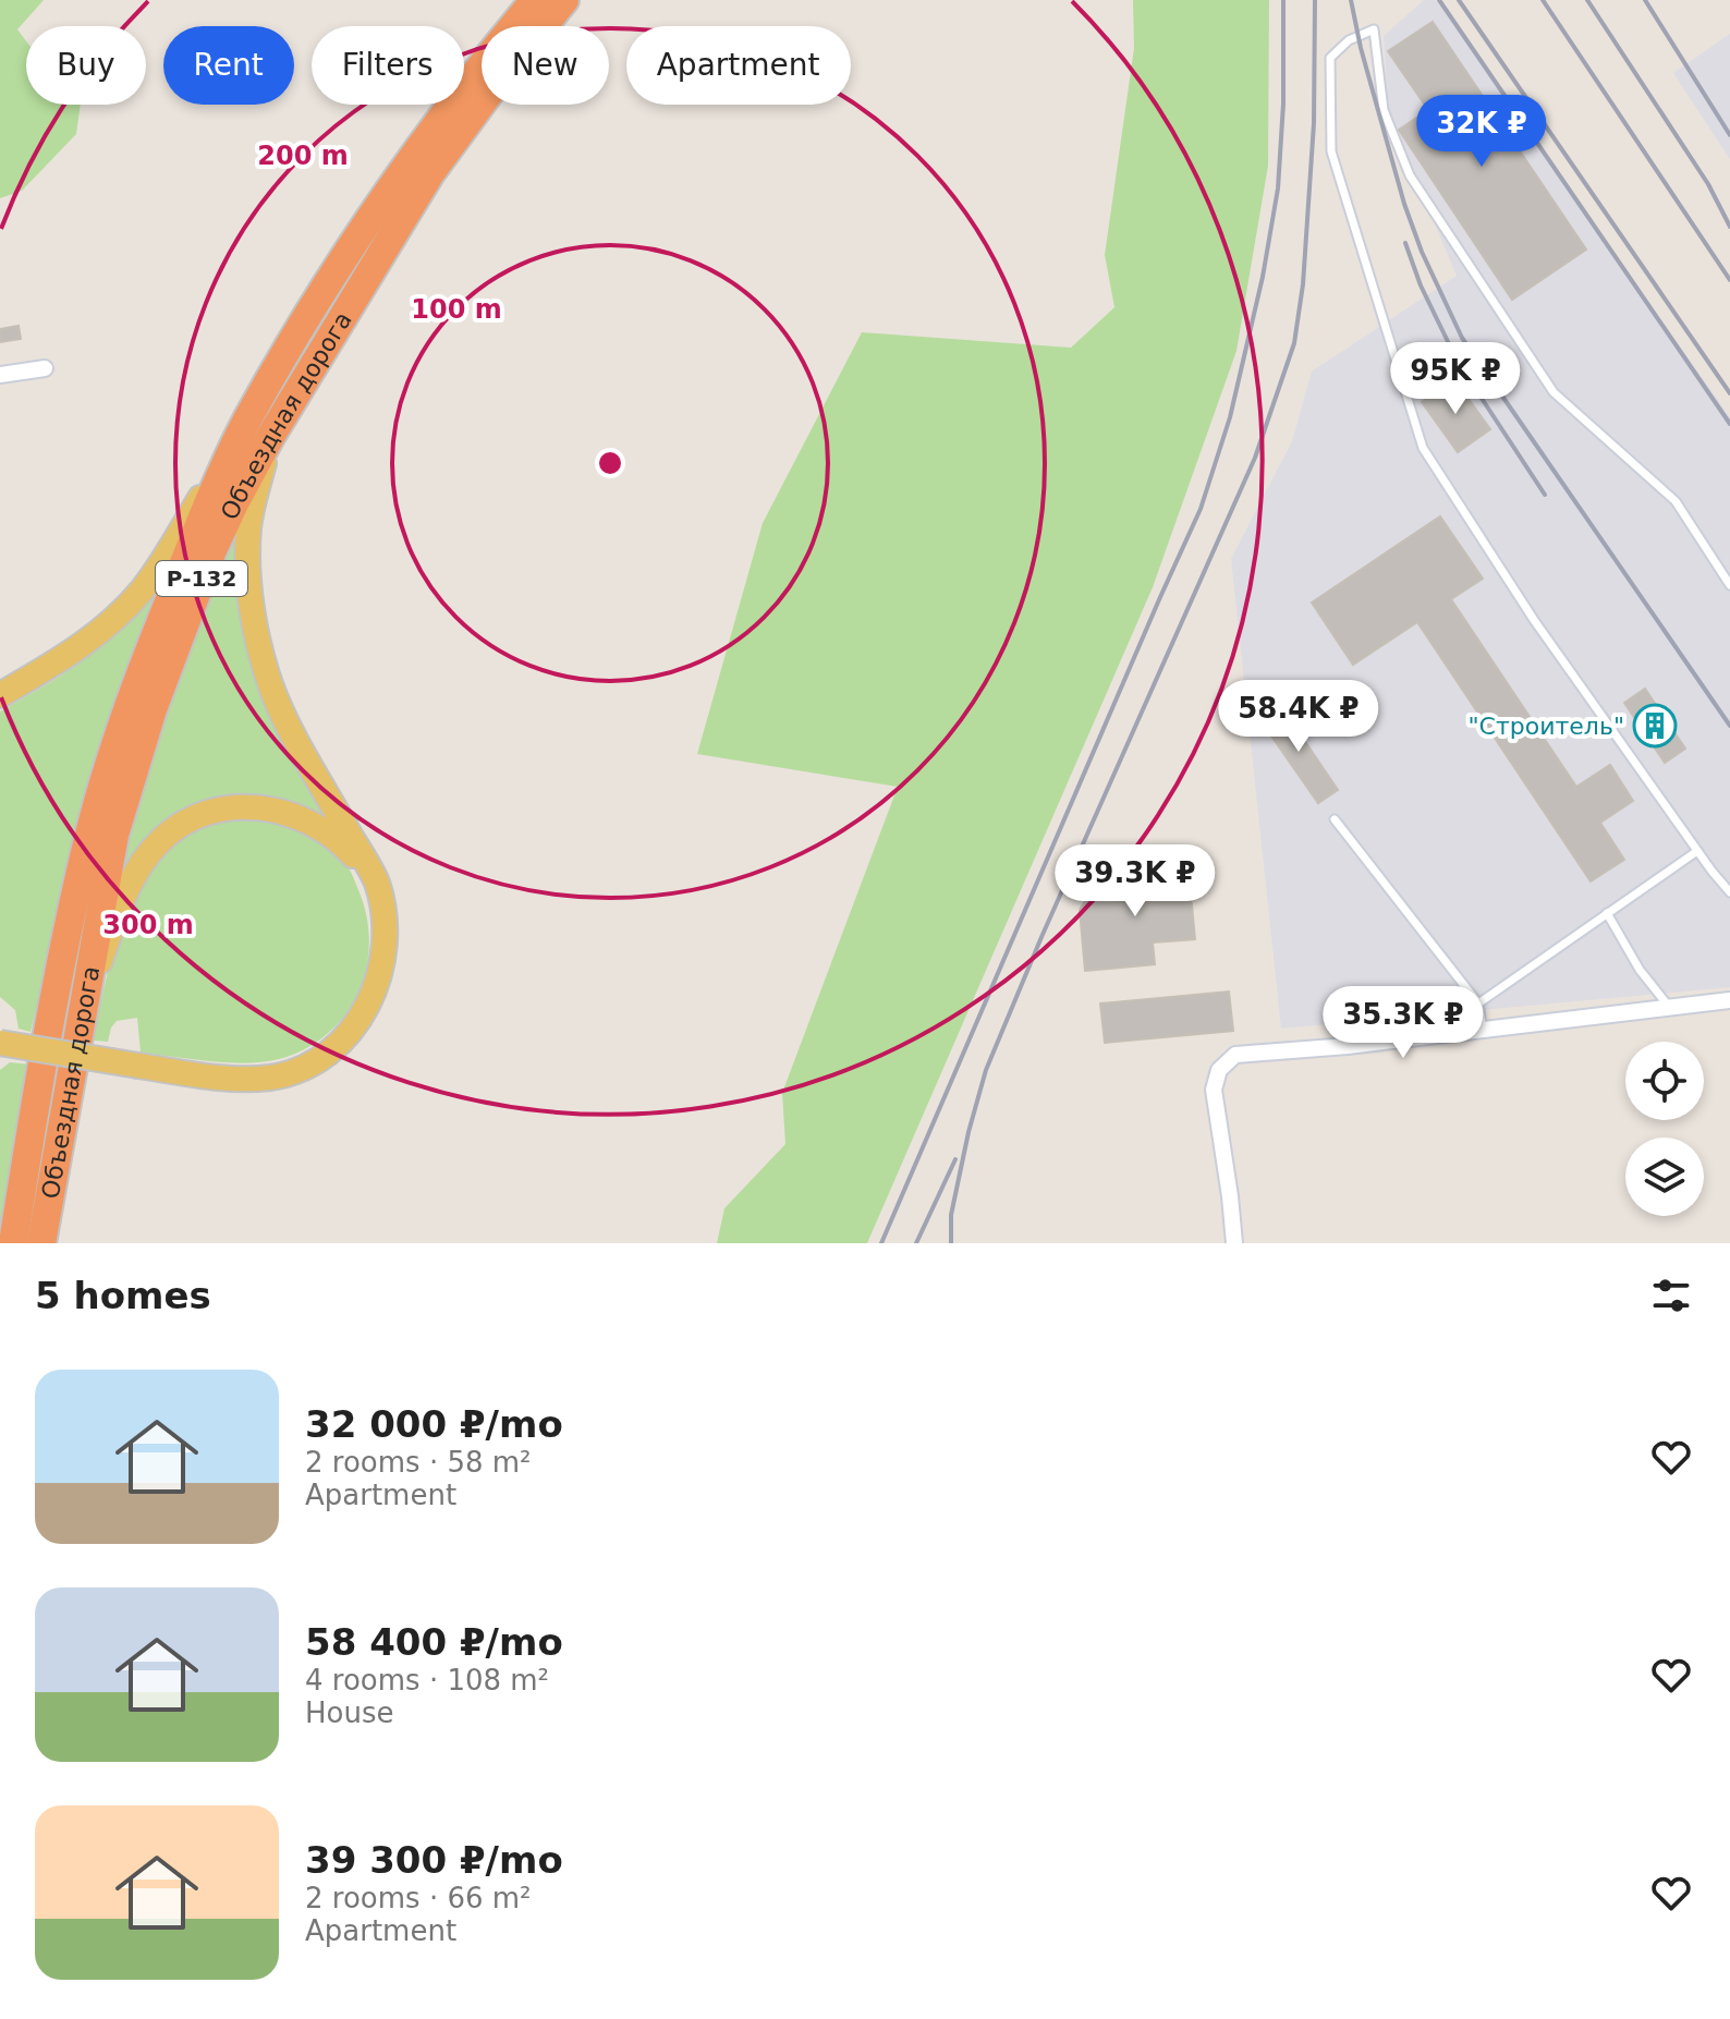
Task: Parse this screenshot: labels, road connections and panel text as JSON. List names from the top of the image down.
{
  "streets": {
    "highway": ["Объездная дорога", "Р-132"]
  },
  "places": {
    "building": ["\"Строитель\""]
  },
  "page": {
    "chip": [
      "Buy",
      "Rent",
      "Filters",
      "New",
      "Apartment"
    ],
    "price": [
      "32K ₽",
      "95K ₽",
      "58.4K ₽",
      "39.3K ₽",
      "35.3K ₽"
    ],
    "heading": "5 homes",
    "list": [
      {
        "name": "32 000 ₽/mo",
        "note": "2 rooms · 58 m² · Apartment"
      },
      {
        "name": "58 400 ₽/mo",
        "note": "4 rooms · 108 m² · House"
      },
      {
        "name": "39 300 ₽/mo",
        "note": "2 rooms · 66 m² · Apartment"
      }
    ]
  },
  "rings": ["200 m", "100 m", "300 m"]
}
